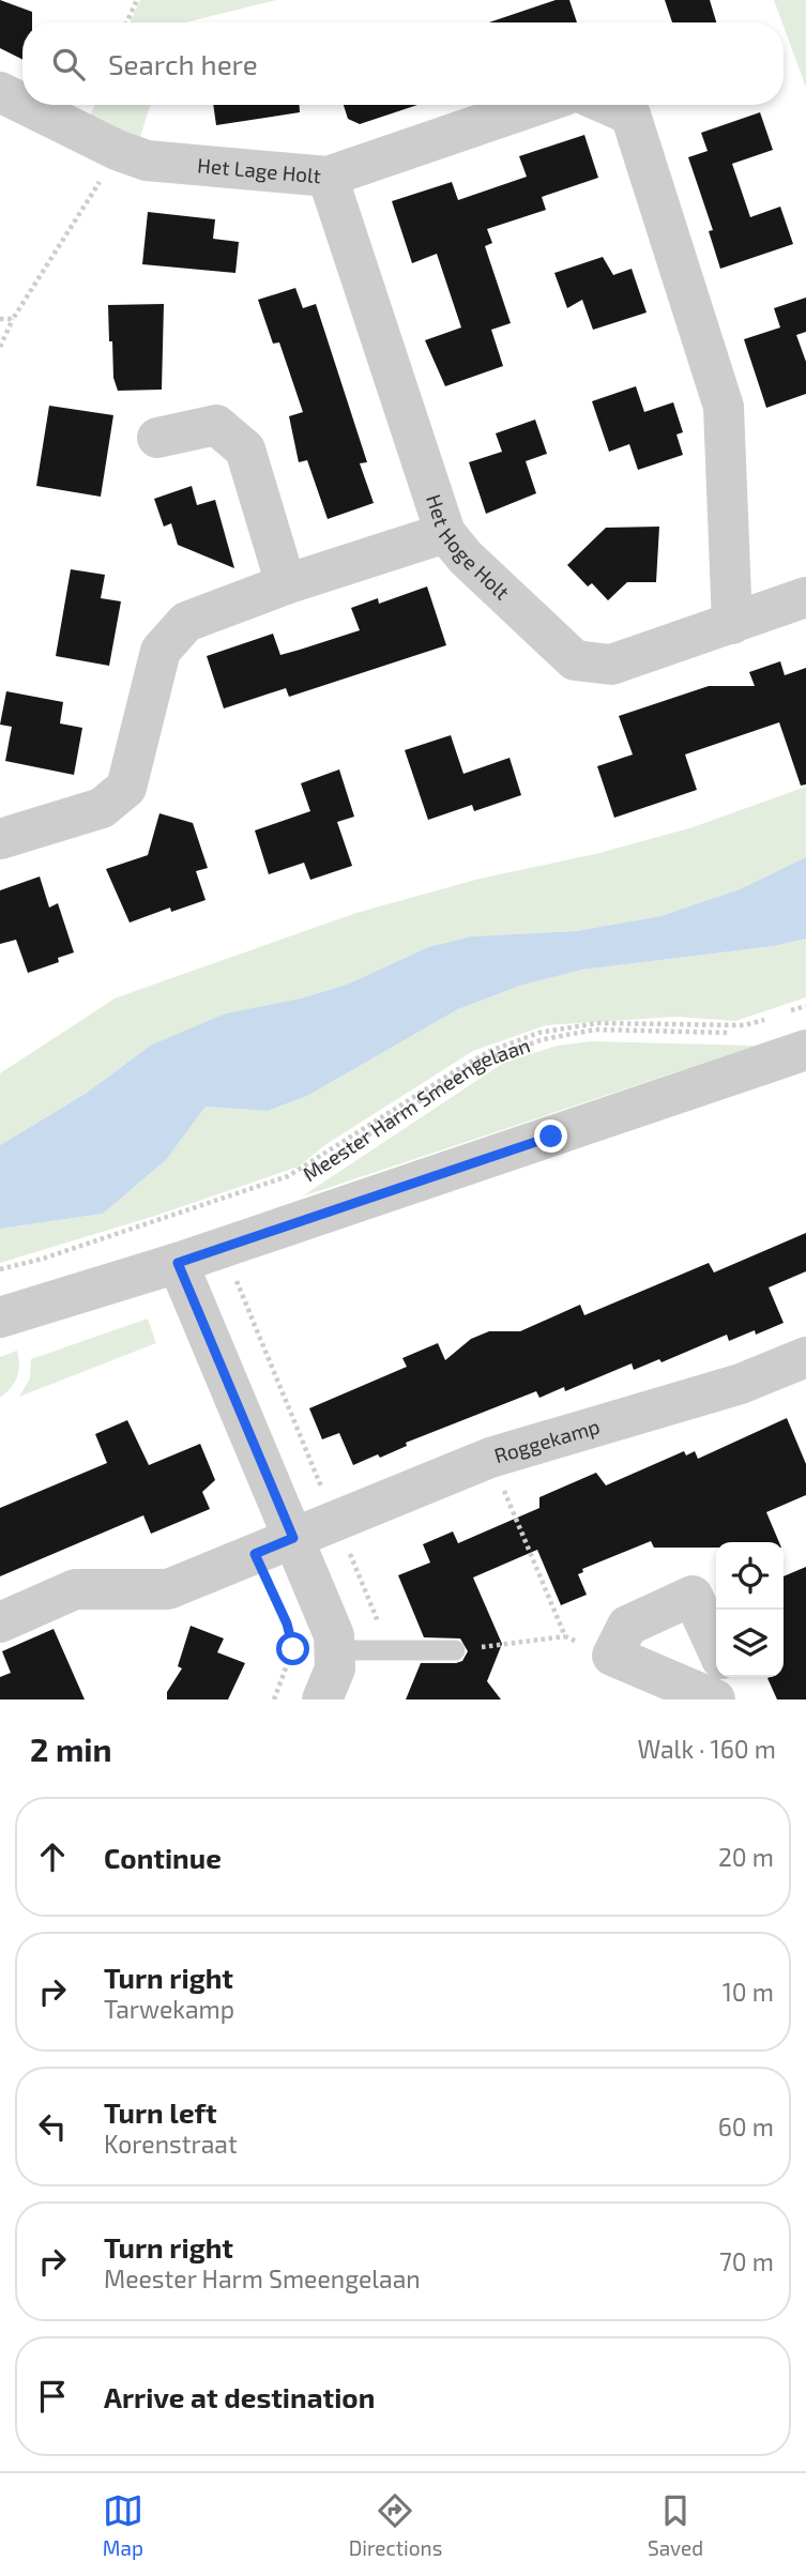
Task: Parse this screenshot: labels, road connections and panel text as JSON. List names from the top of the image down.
{
  "streets": {
    "street": [
      "Het Lage Holt",
      "Het Hoge Holt",
      "Meester Harm Smeengelaan",
      "Roggekamp"
    ]
  },
  "crossings": [
    ["Het Lage Holt", "Het Hoge Holt"]
  ],
  "page": {
    "search": "Search here",
    "heading": ["2 min", "Walk · 160 m"],
    "list": [
      ["Continue", "20 m"],
      ["Turn right", "Tarwekamp", "10 m"],
      ["Turn left", "Korenstraat", "60 m"],
      ["Turn right", "Meester Harm Smeengelaan", "70 m"],
      "Arrive at destination"
    ],
    "nav": ["Map", "Directions", "Saved"]
  }
}
